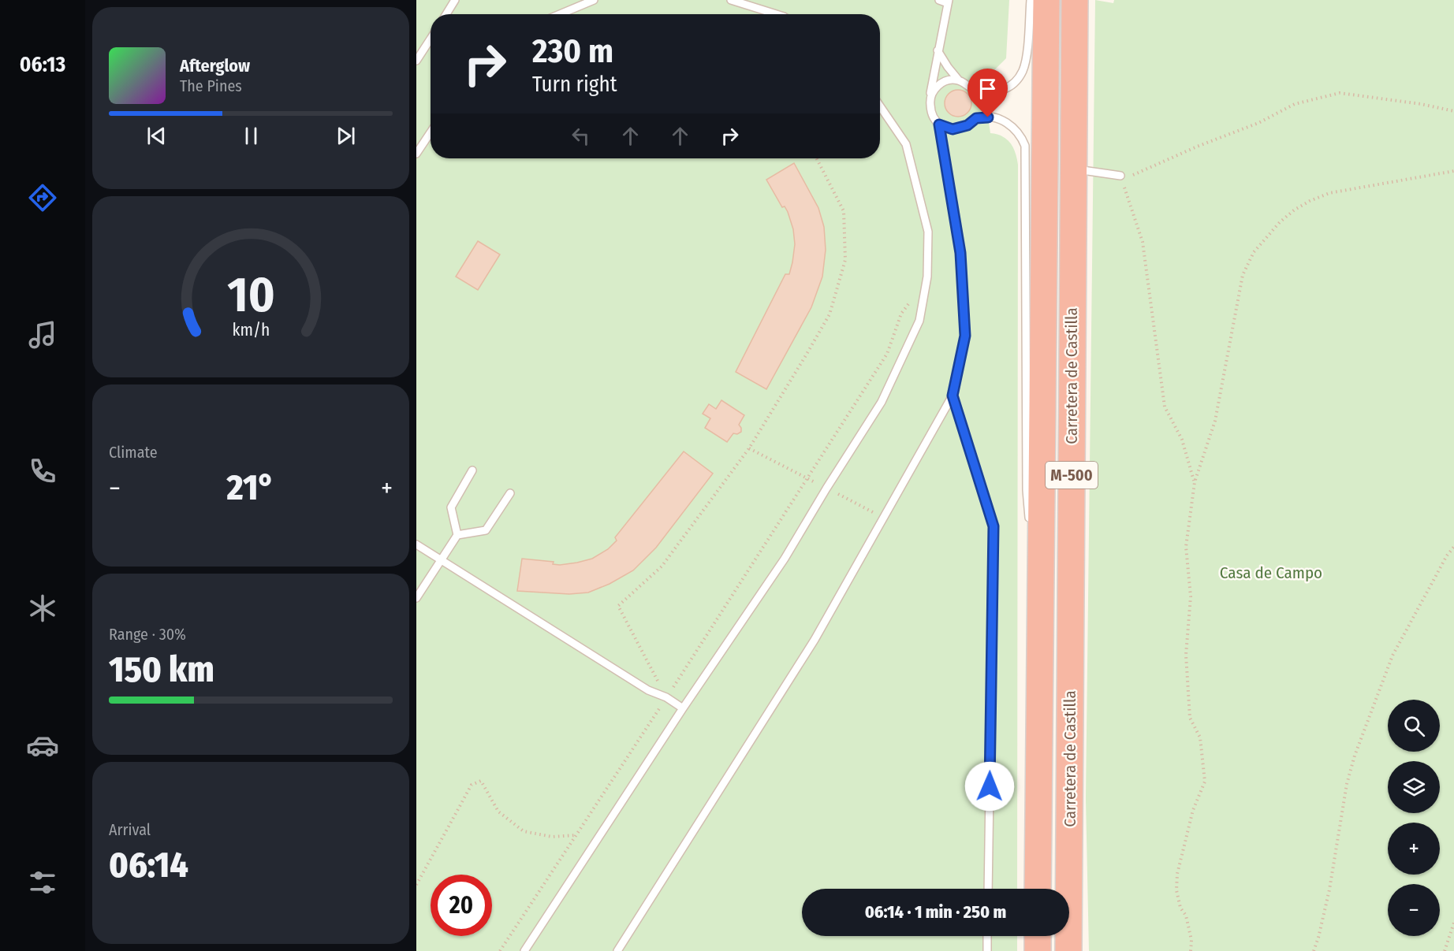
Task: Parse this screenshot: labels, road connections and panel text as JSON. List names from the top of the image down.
{
  "streets": {
    "highway": ["Carretera de Castilla", "M-500"]
  },
  "parks": ["Casa de Campo"],
  "page": {
    "tabs": "06:13",
    "turn": ["230 m", "Turn right"],
    "song": ["Afterglow", "The Pines"],
    "tile": [
      "Climate",
      ["Range · 30%", "150 km"],
      ["Arrival", "06:14"]
    ],
    "heat": ["−", "21°", "+"],
    "map_buttons": ["+", "−"],
    "limit": "20",
    "trip": "06:14 · 1 min · 250 m",
    "gauge": ["10", "km/h"]
  }
}
